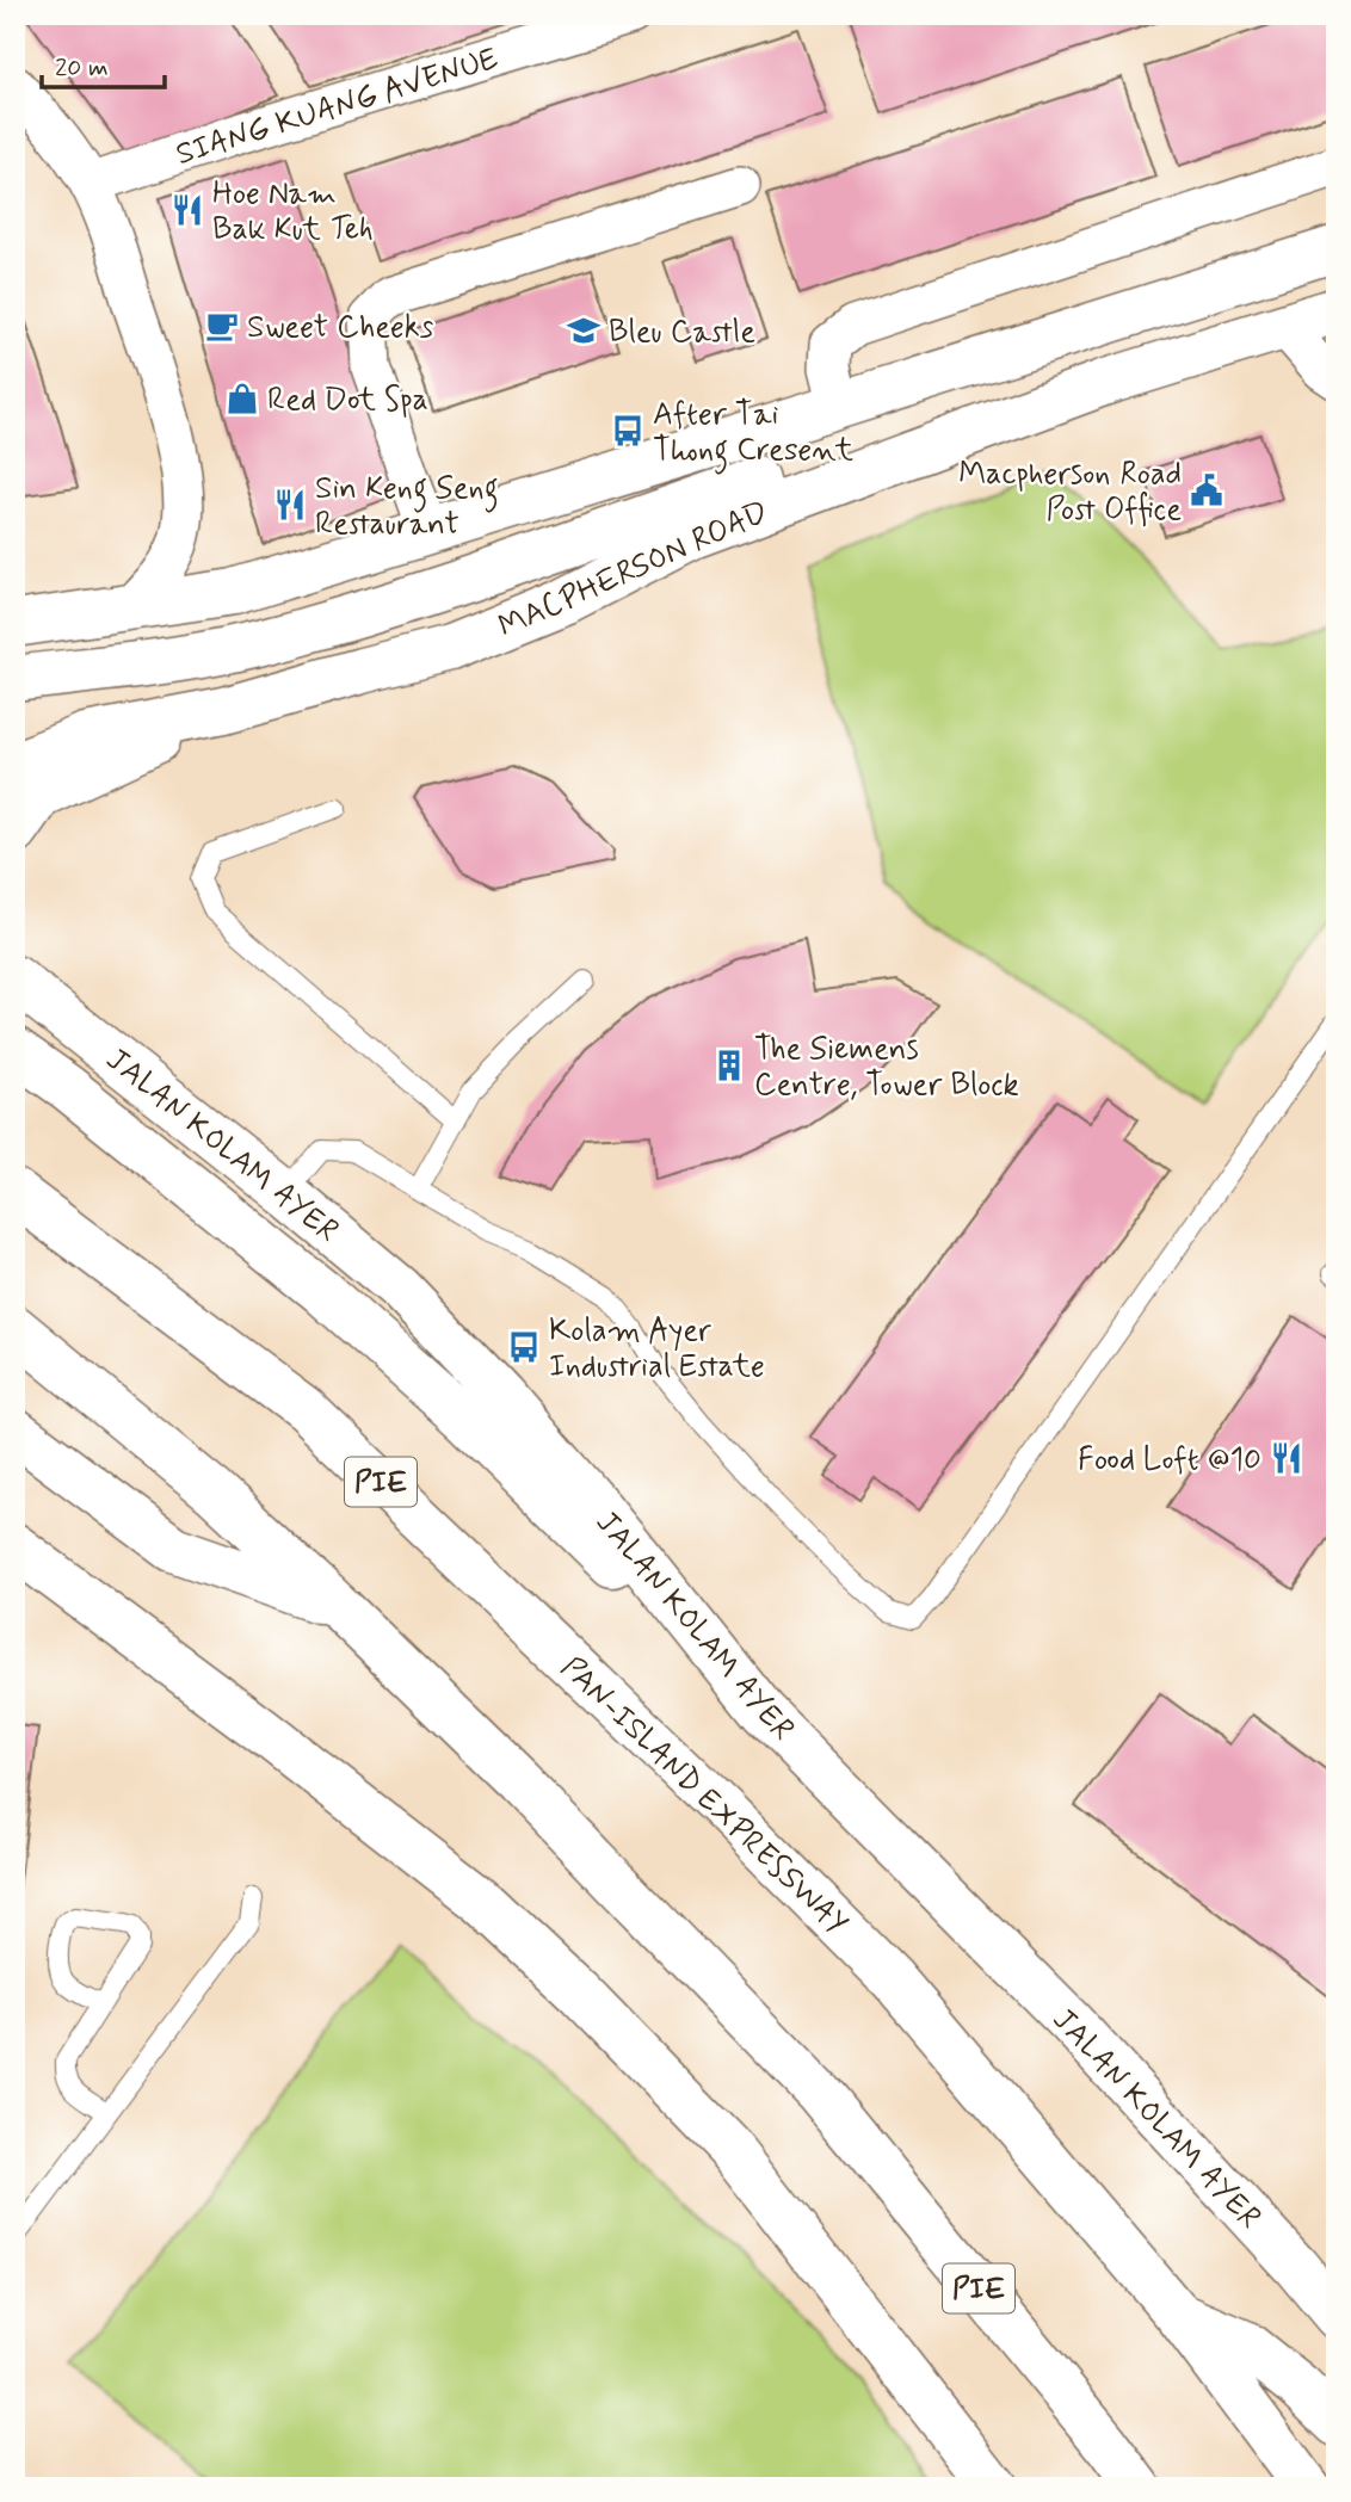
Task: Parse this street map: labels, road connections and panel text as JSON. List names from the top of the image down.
{
  "streets": {
    "main road": [
      "MACPHERSON ROAD",
      "JALAN KOLAM AYER",
      "PIE",
      "PAN-ISLAND EXPRESSWAY"
    ],
    "street": ["SIANG KUANG AVENUE"]
  },
  "places": {
    "restaurant": ["Hoe Nam Bak Kut Teh", "Sin Keng Seng Restaurant", "Food Loft @10"],
    "cafe": ["Sweet Cheeks"],
    "school or university": ["Bleu Castle"],
    "shop": ["Red Dot Spa"],
    "bus stop": ["After Tai Thong Cresent", "Kolam Ayer Industrial Estate"],
    "public building": ["Macpherson Road Post Office"],
    "building": ["The Siemens Centre, Tower Block"]
  },
  "scale_bar": "20 m"
}
